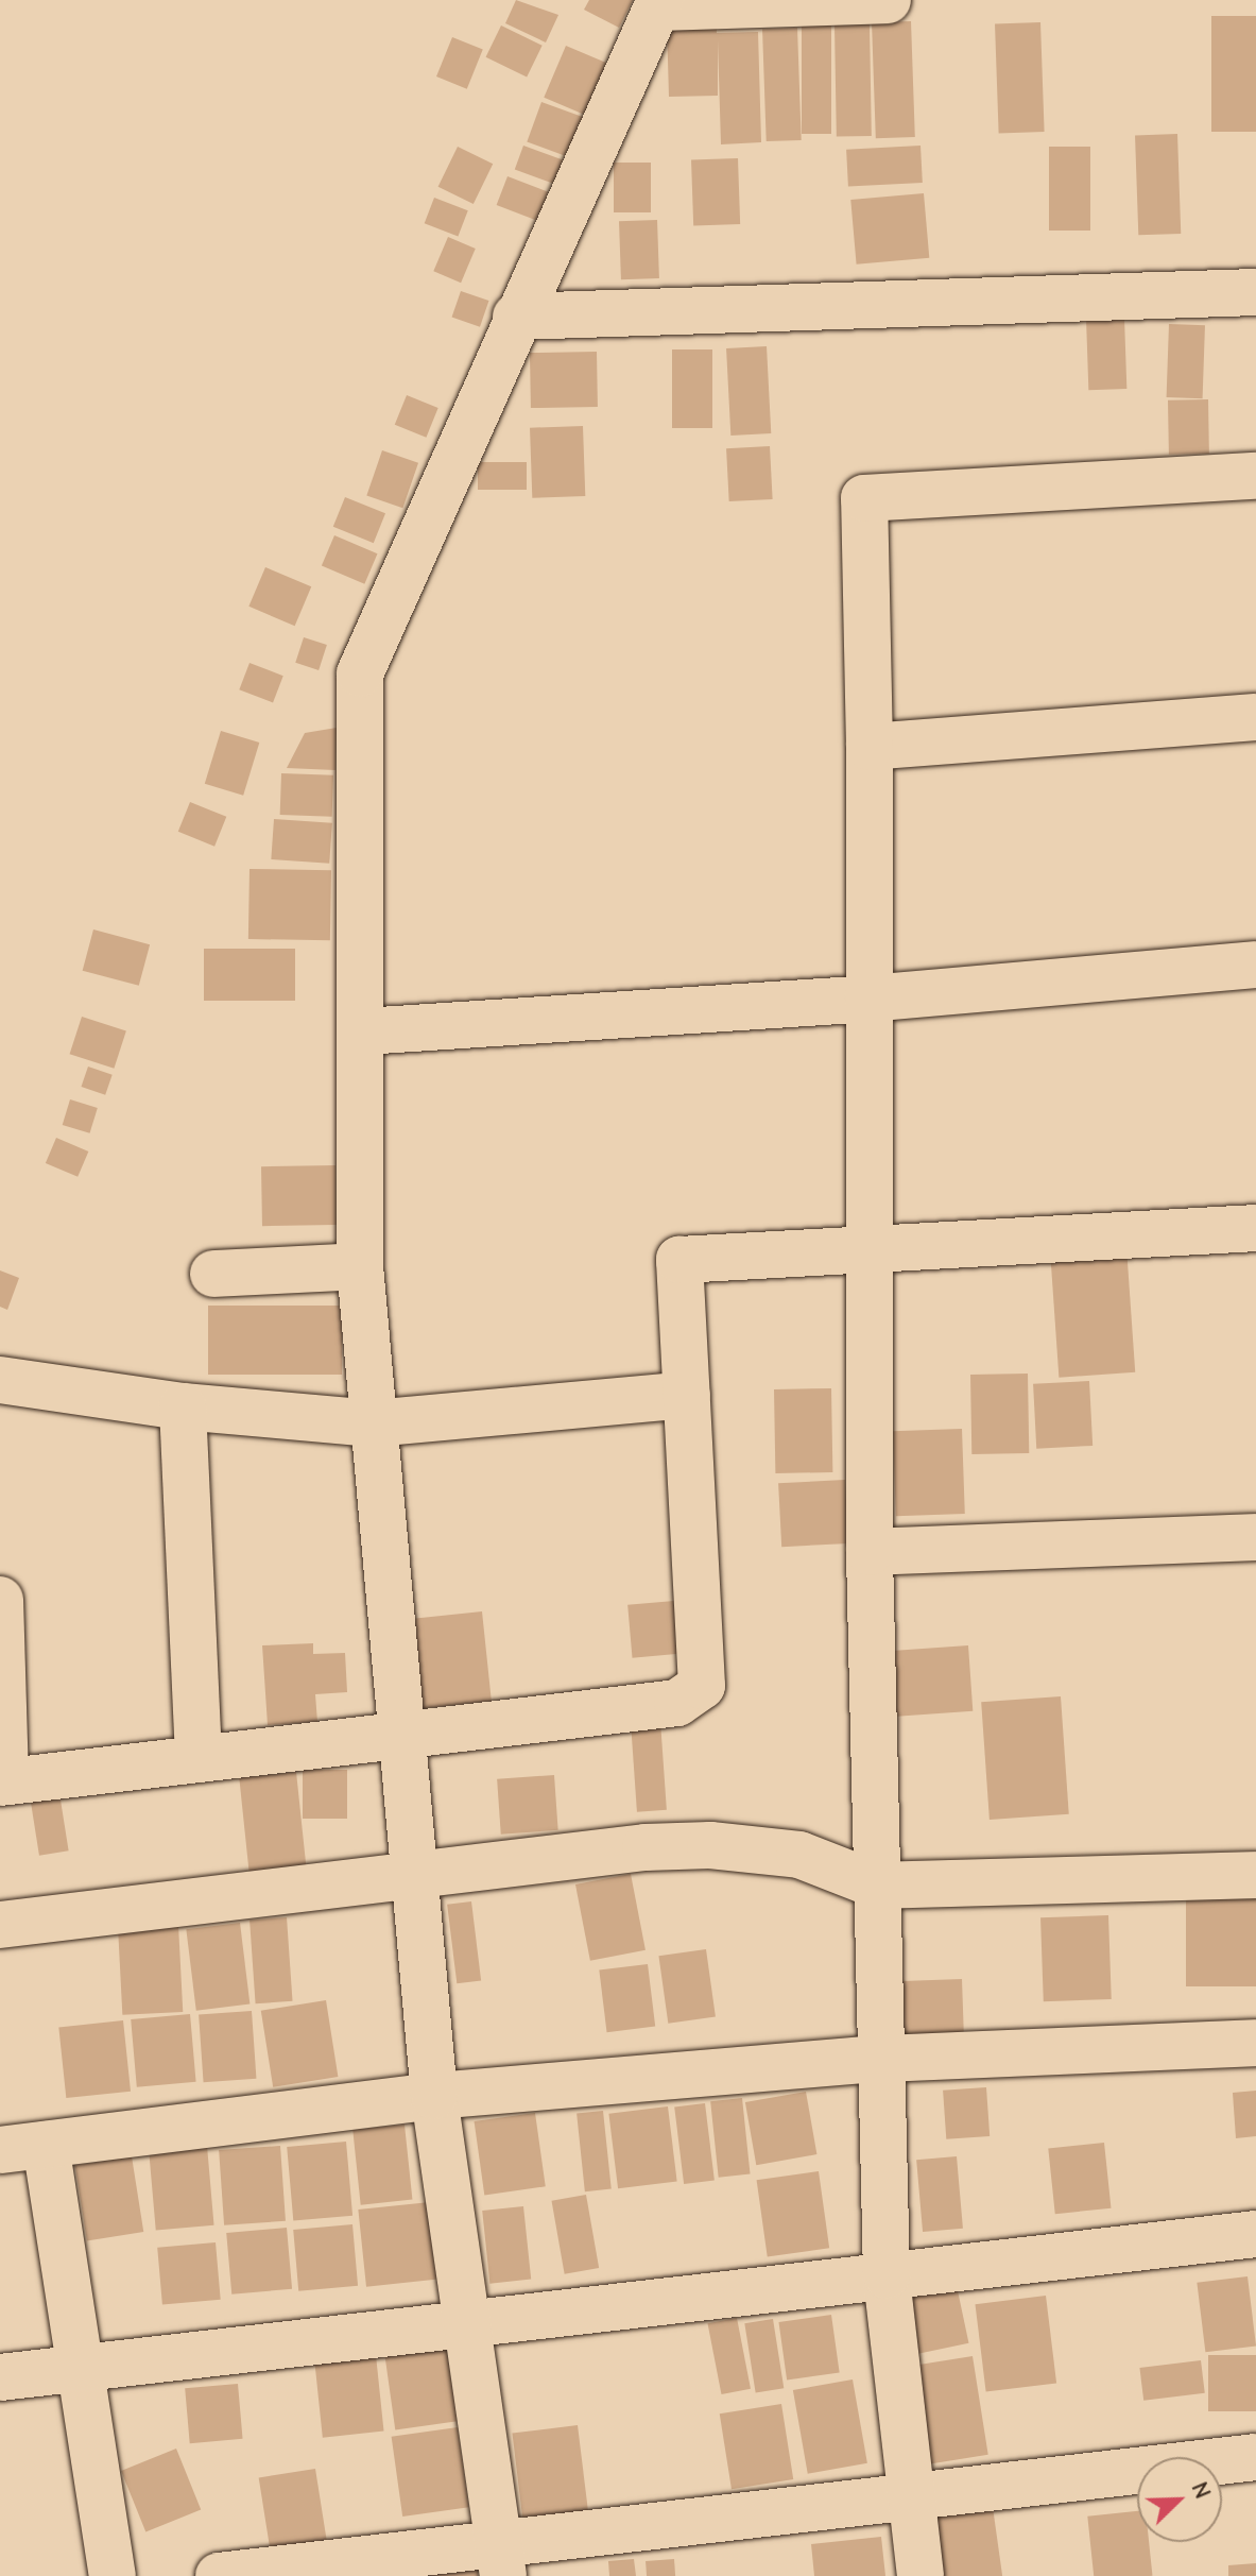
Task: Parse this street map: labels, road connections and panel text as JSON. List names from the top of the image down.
{
  "north": "top right"
}
